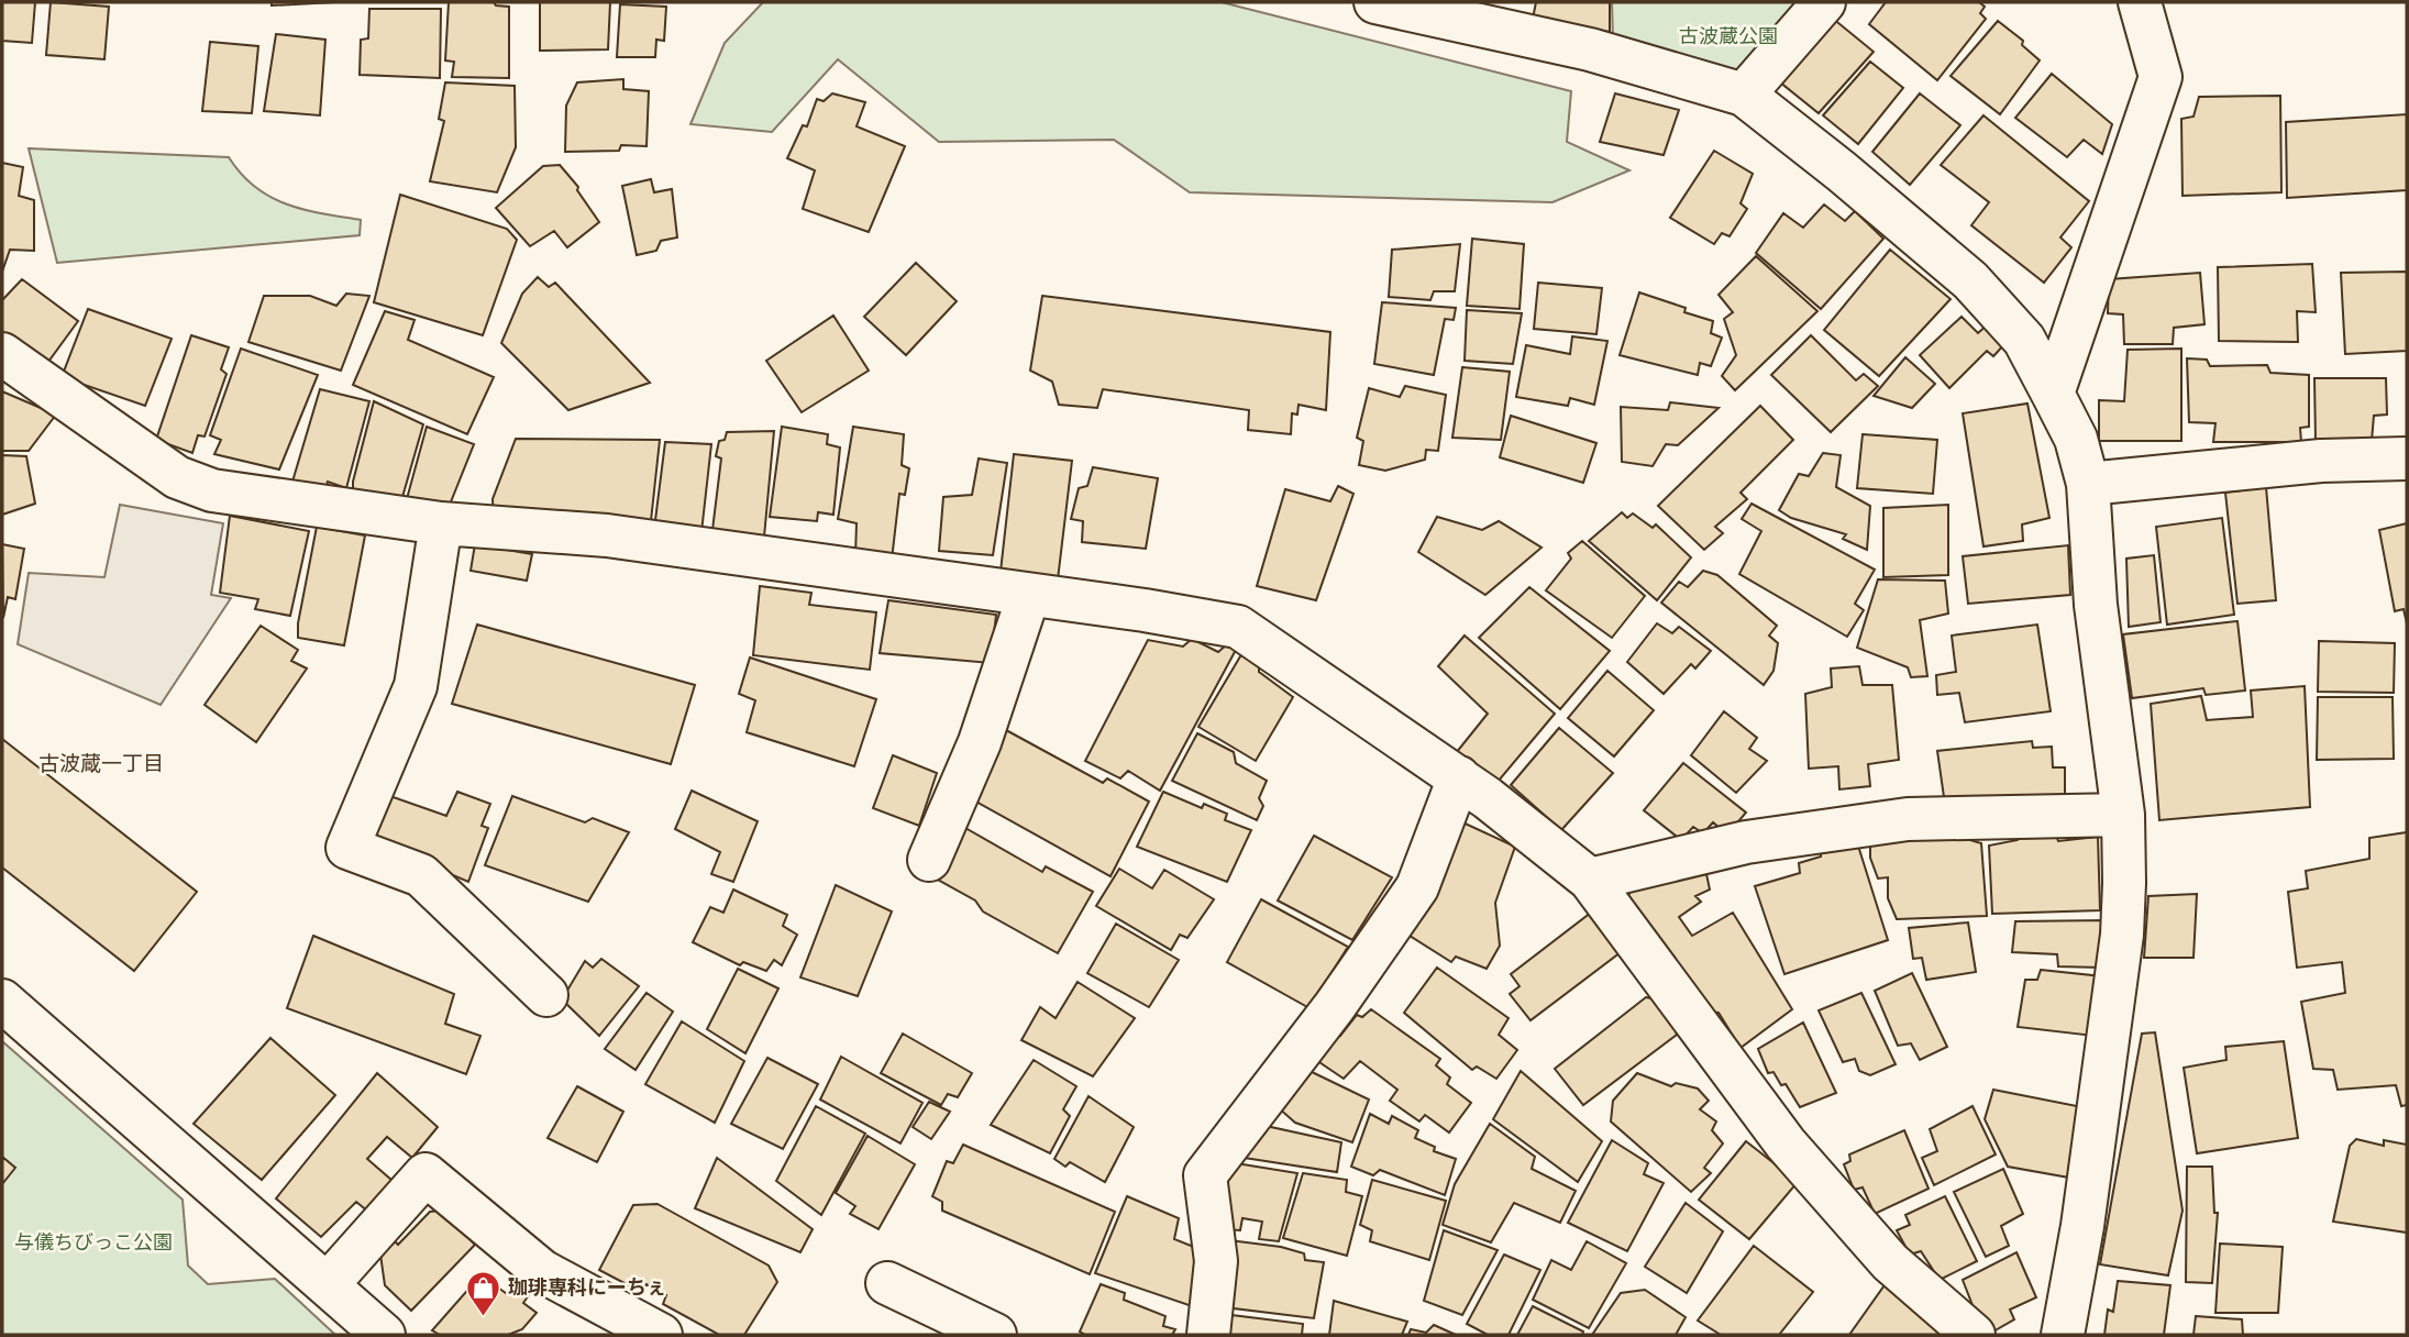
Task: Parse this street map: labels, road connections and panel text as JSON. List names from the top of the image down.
{
  "districts": ["古波蔵一丁目"],
  "parks": ["古波蔵公園", "与儀ちびっこ公園"],
  "places": {
    "shop": ["珈琲専科にーちぇ"]
  }
}
